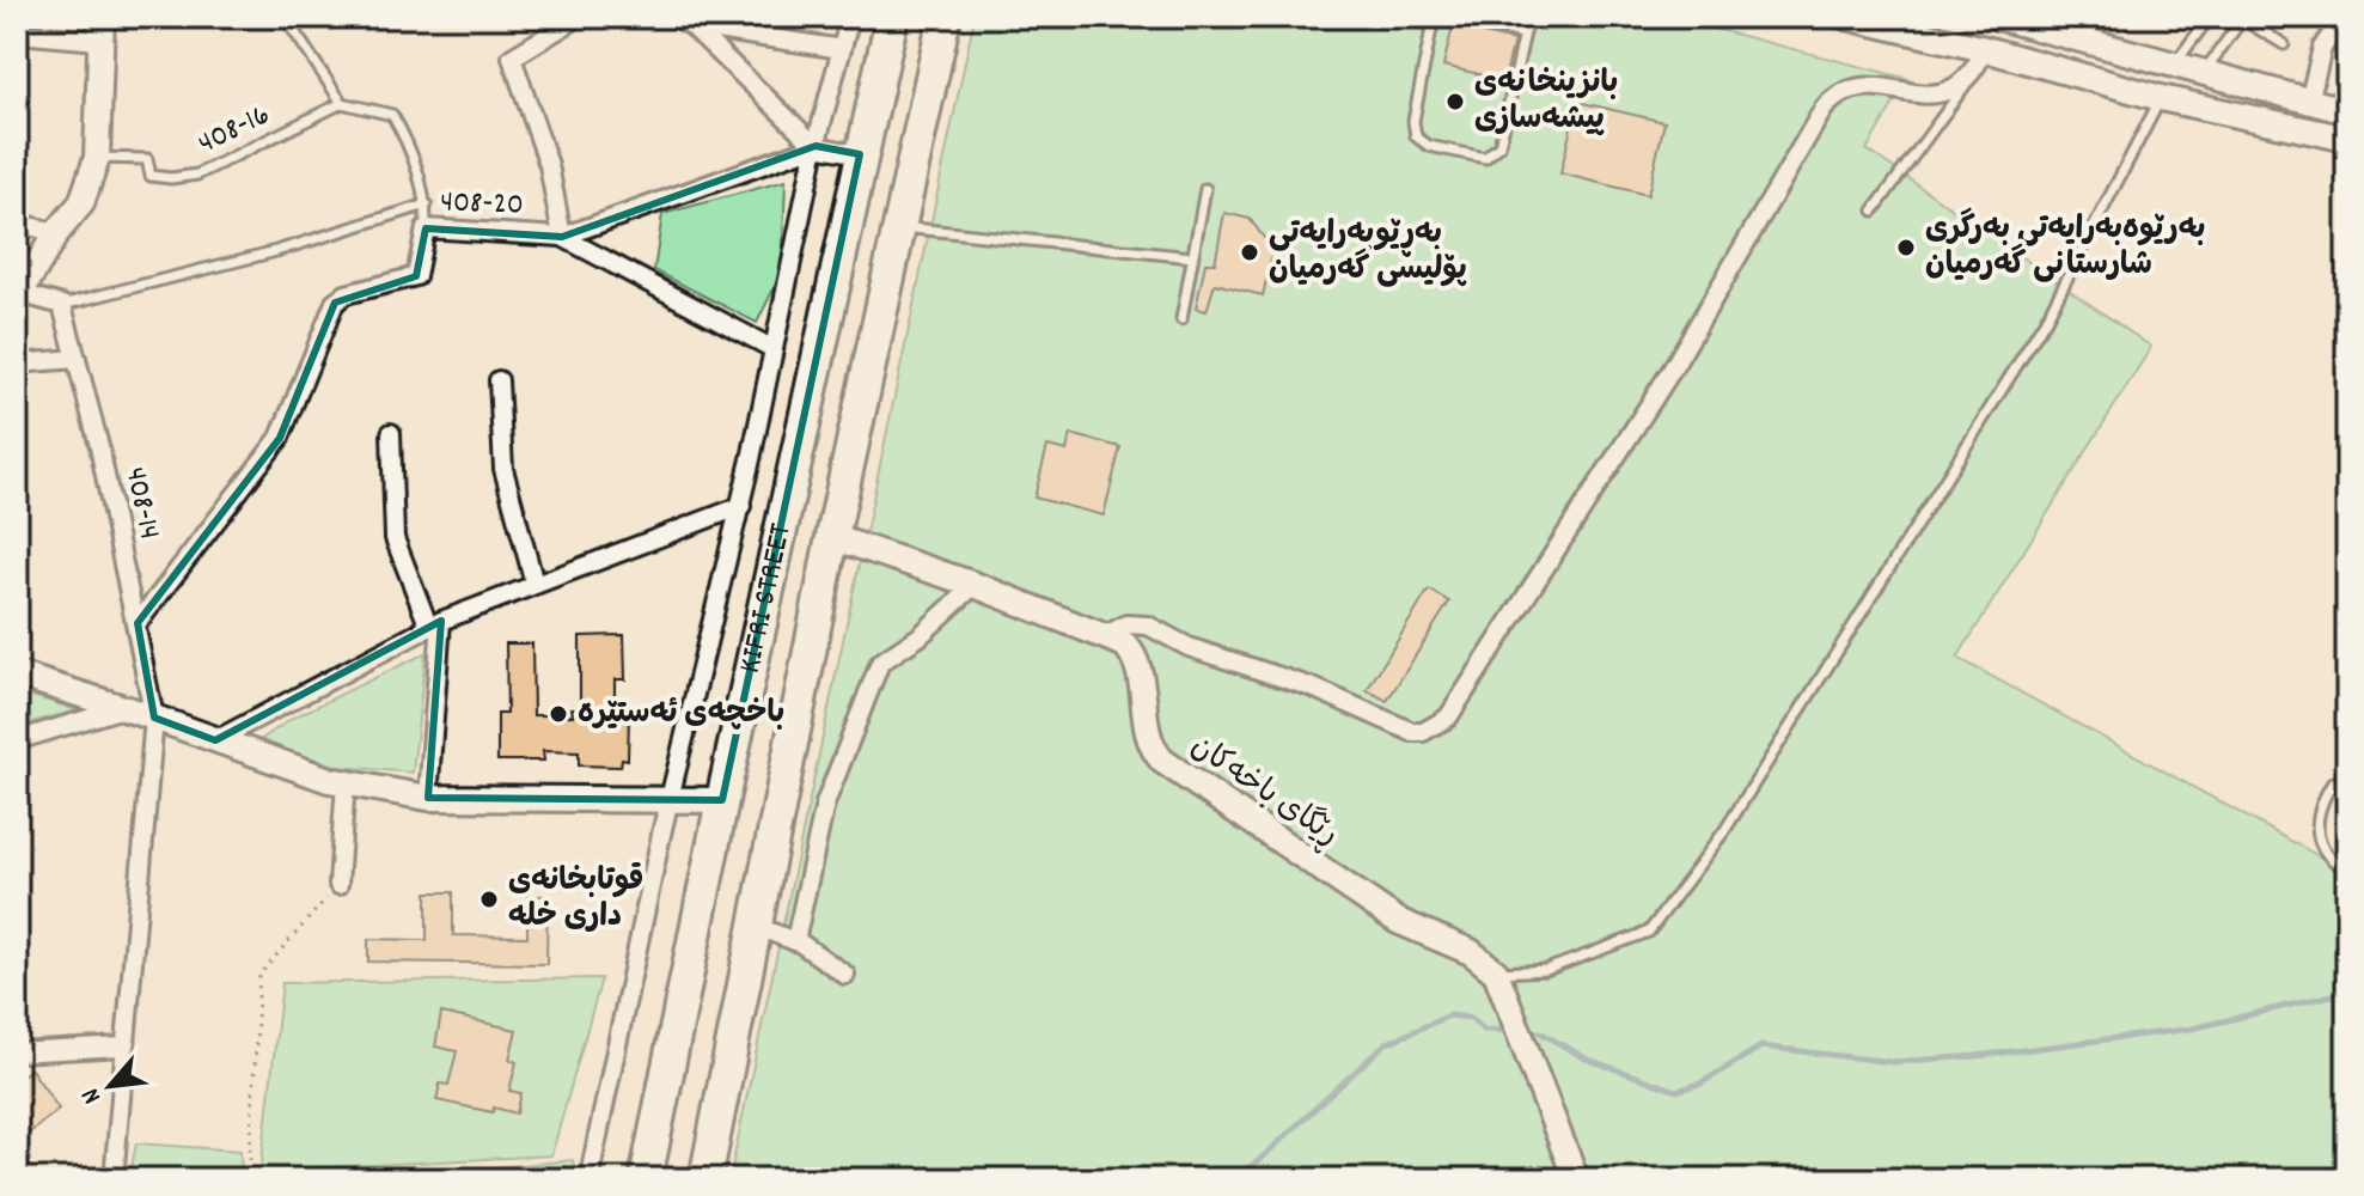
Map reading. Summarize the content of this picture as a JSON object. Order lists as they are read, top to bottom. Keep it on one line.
{"streets":{"highway":["KIFRI STREET"],"main road":["ڕێگای باخەکان"],"street":["408-20","408-14"],"lane":["408-16"]},"crossings":[["408-20","408-14"],["KIFRI STREET","ڕێگای باخەکان"]],"places":["بانزینخانەی پیشەسازی","بەرێوەبەرایەتی بەرگری شارستانی گەرمیان","بەڕێوبەرایەتی پۆلیسی گەرمیان","باخچەی ئەستێرە","قوتابخانەی داری خلە"],"north":"bottom left"}
